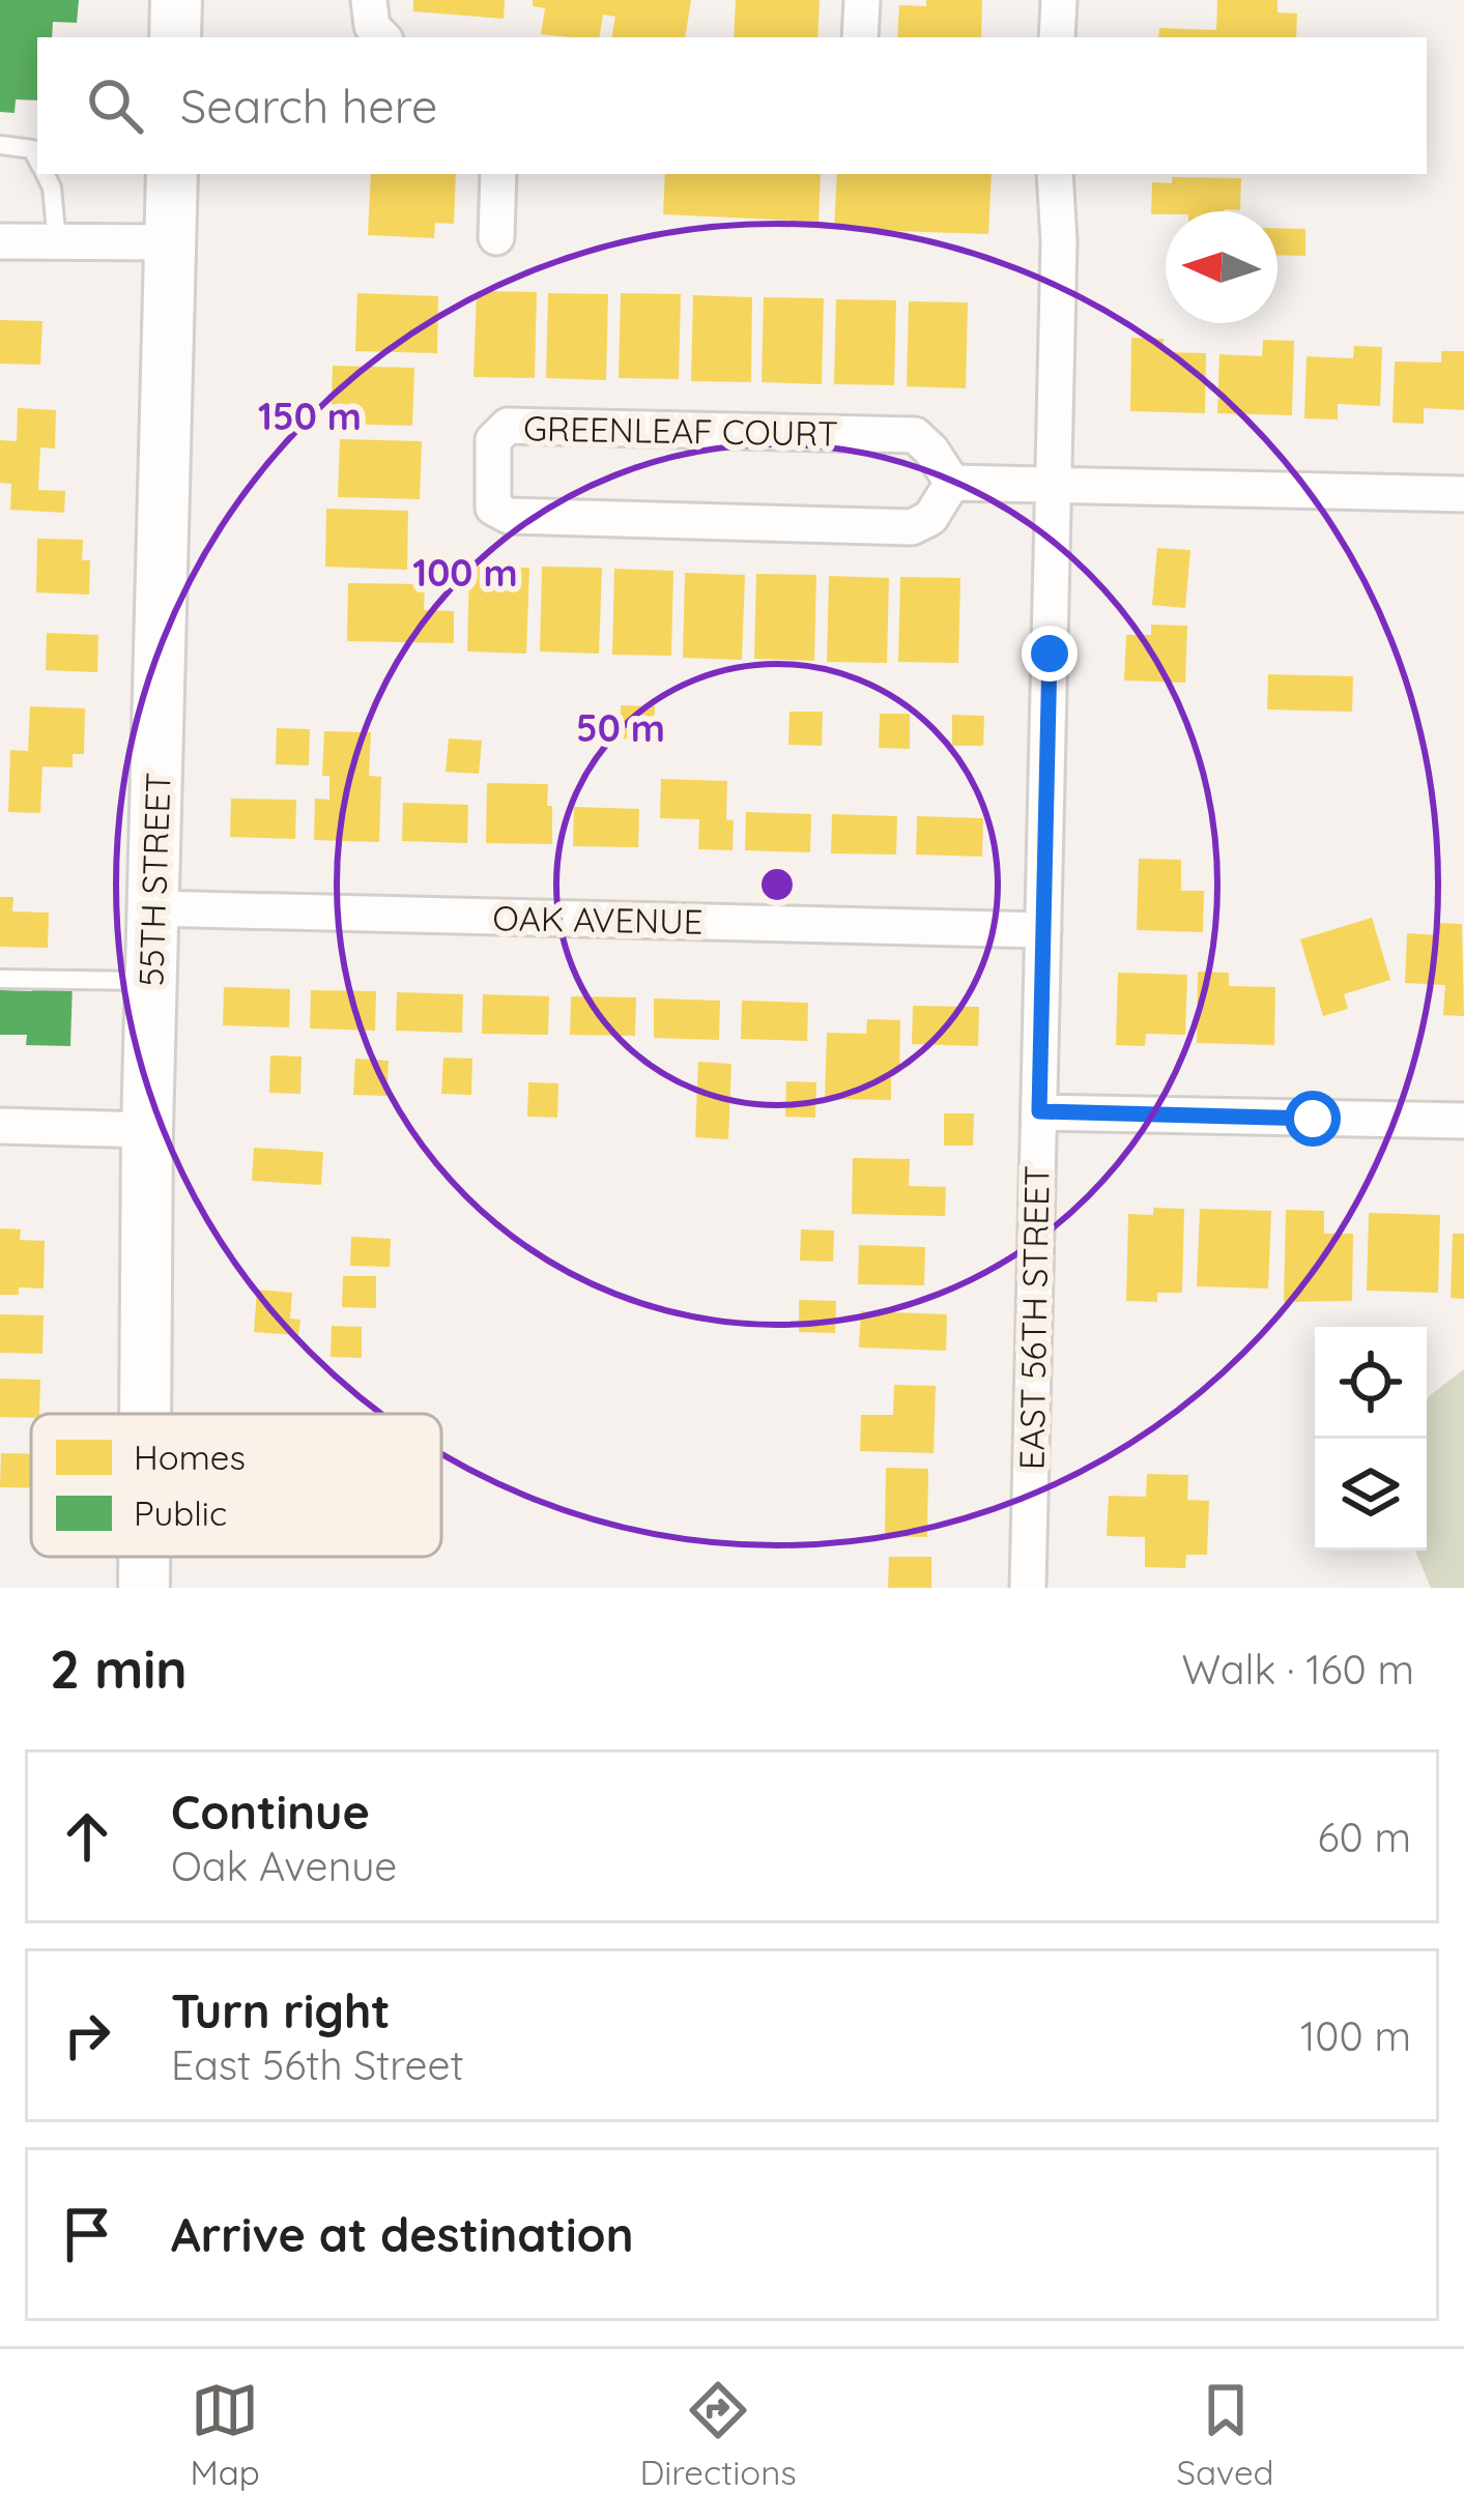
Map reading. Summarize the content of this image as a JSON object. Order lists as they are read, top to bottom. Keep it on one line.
{"streets":{"main road":["55TH STREET"],"street":["GREENLEAF COURT","OAK AVENUE","EAST 56TH STREET"]},"crossings":[["55TH STREET","OAK AVENUE"],["OAK AVENUE","EAST 56TH STREET"]],"legend":["Homes","Public"],"north":"left","page":{"search":"Search here","heading":["2 min","Walk · 160 m"],"list":[["Continue","Oak Avenue","60 m"],["Turn right","East 56th Street","100 m"],"Arrive at destination"],"nav":["Map","Directions","Saved"]},"rings":["150 m","100 m","50 m"]}
